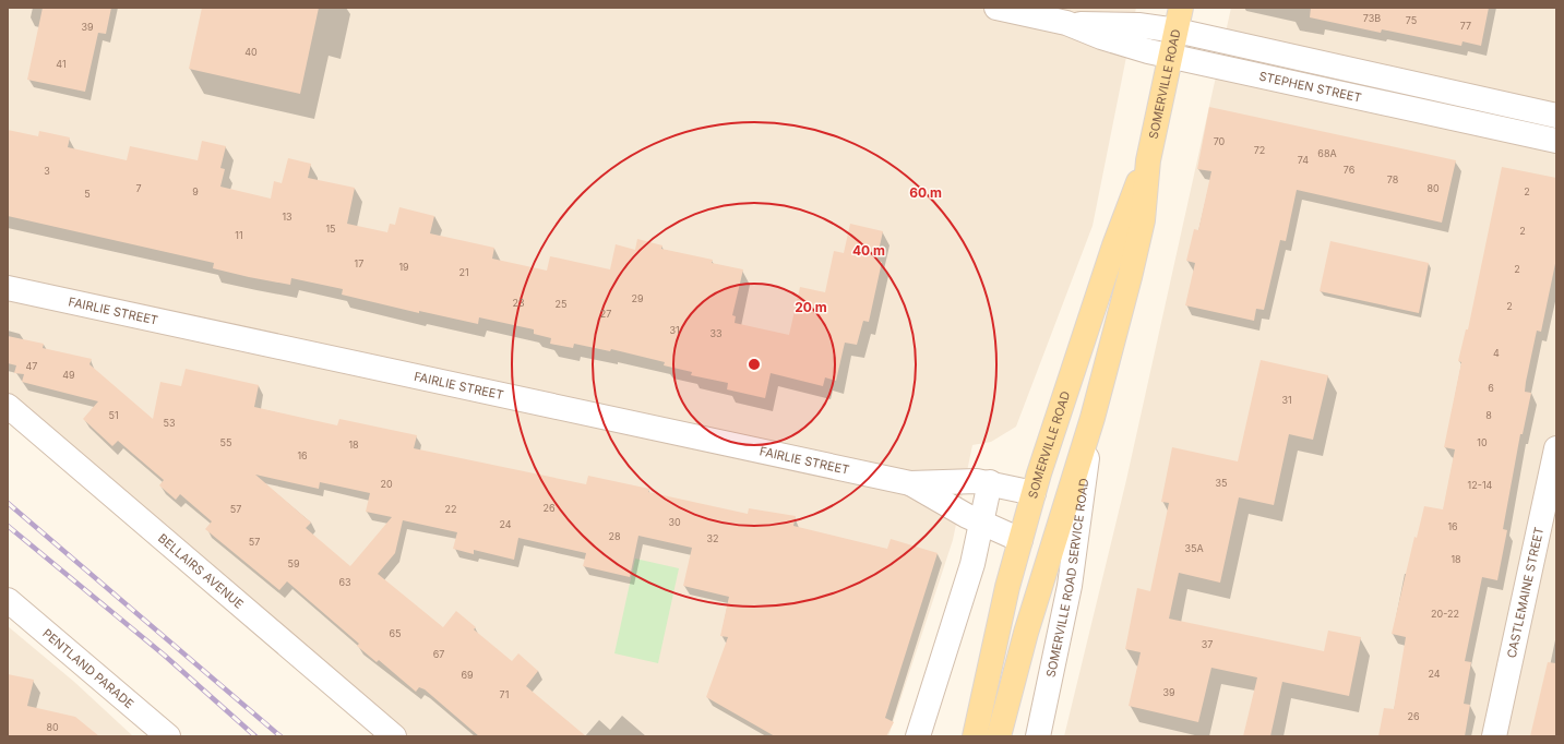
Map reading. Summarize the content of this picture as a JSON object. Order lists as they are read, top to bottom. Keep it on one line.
{"streets":{"main road":["SOMERVILLE ROAD"],"street":["STEPHEN STREET","FAIRLIE STREET","BELLAIRS AVENUE","SOMERVILLE ROAD SERVICE ROAD","CASTLEMAINE STREET","PENTLAND PARADE"]},"crossings":[["SOMERVILLE ROAD","STEPHEN STREET"],["SOMERVILLE ROAD","FAIRLIE STREET"],["SOMERVILLE ROAD","SOMERVILLE ROAD SERVICE ROAD"]],"house_numbers":["73B","75","77","39","40","41","70","72","68A","74","76","3","78","7","80","9","2","5","13","15","2","11","17","19","2","21","29","23","25","2","27","31","33","4","47","49","6","31","51","8","53","55","10","18","16","35","20","12-14","26","57","22","30","24","16","28","32","57","35A","18","59","63","20-22","65","37","67","24","69","39","71","26","80"],"rings":["60 m","40 m","20 m"]}
